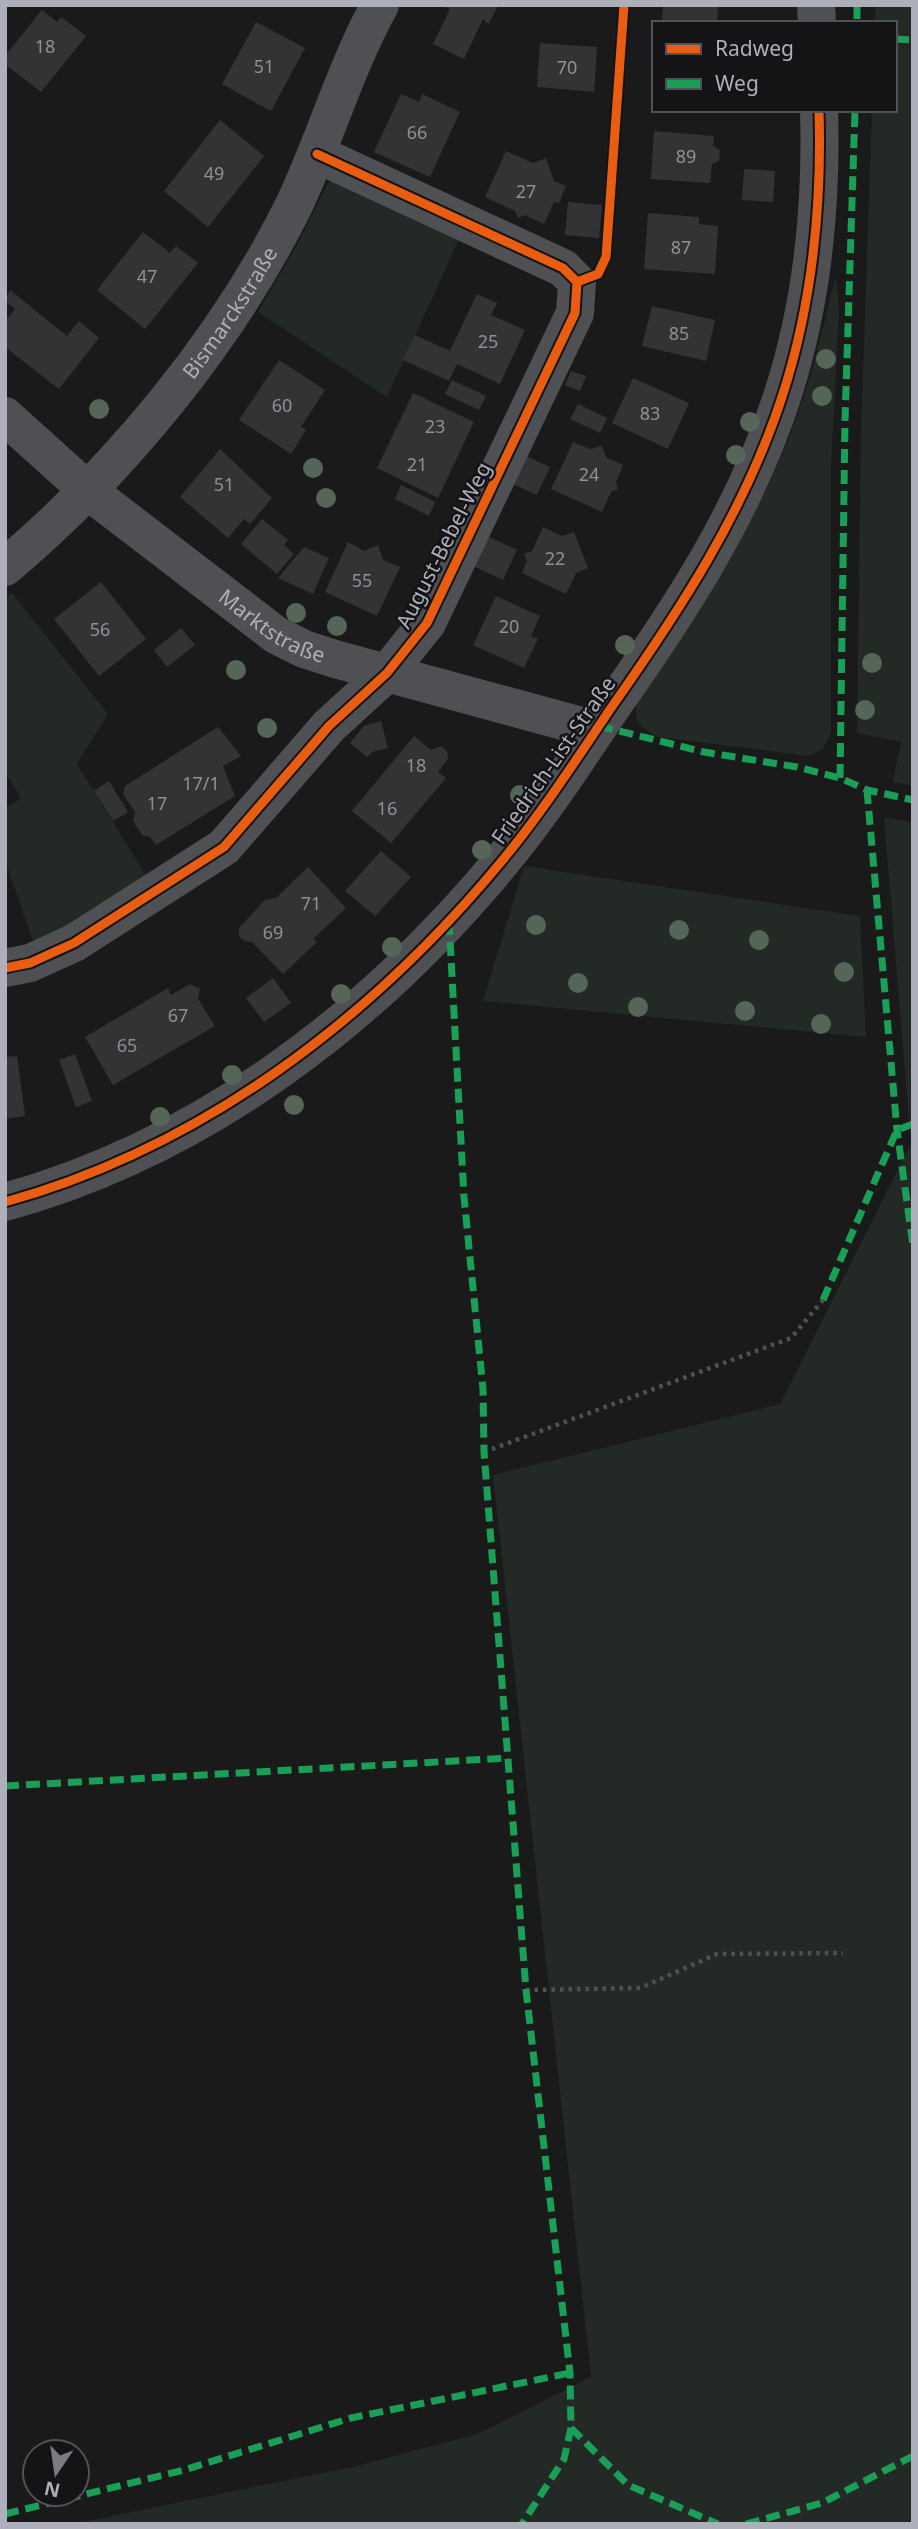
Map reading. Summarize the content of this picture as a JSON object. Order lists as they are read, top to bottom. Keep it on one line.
{"streets":{"street":["Bismarckstraße","August-Bebel-Weg","Marktstraße","Friedrich-List-Straße"]},"crossings":[["Bismarckstraße","August-Bebel-Weg"],["Bismarckstraße","Marktstraße"],["August-Bebel-Weg","Marktstraße"],["Marktstraße","Friedrich-List-Straße"]],"house_numbers":["18","51","70","66","89","49","27","87","47","85","25","60","83","23","21","24","51","22","55","20","56","18","17/1","17","16","71","69","67","65"],"legend":["Radweg","Weg"],"north":"bottom"}
